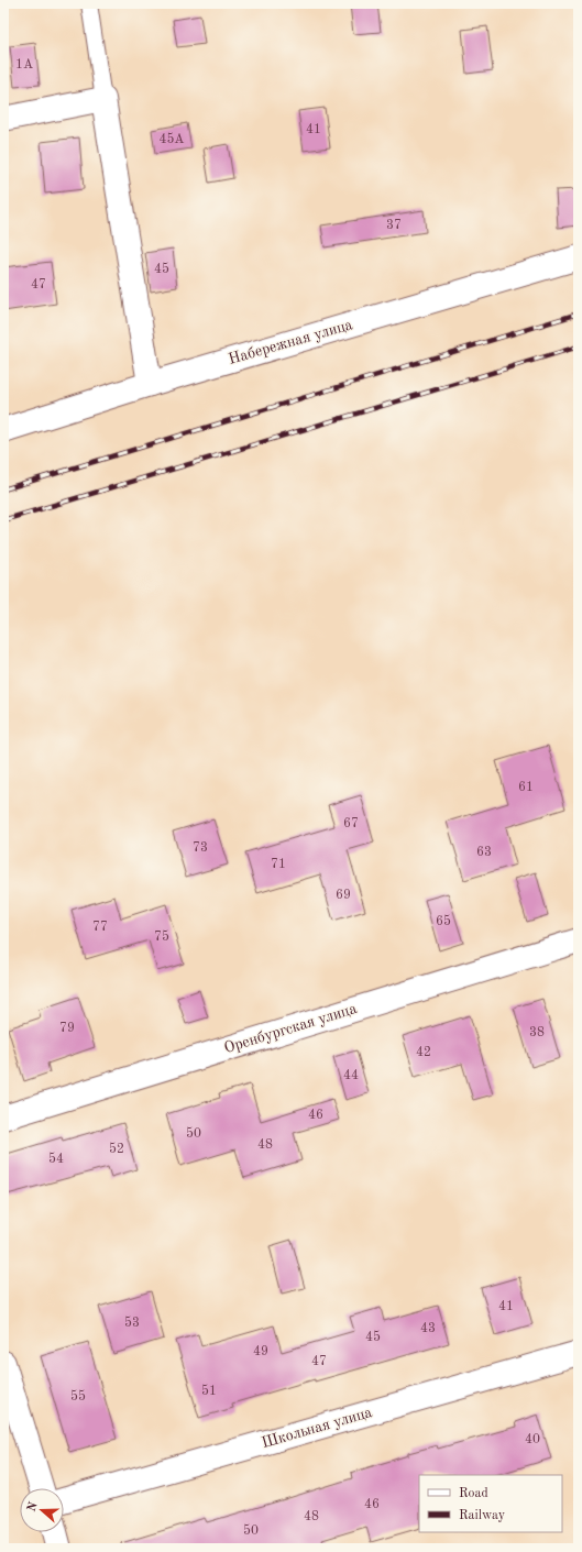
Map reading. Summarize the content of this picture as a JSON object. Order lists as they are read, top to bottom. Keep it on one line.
{"streets":{"street":["Набережная улица","Оренбургская улица","Школьная улица"]},"house_numbers":["1А","41","45А","37","45","47","61","67","73","63","71","69","65","77","75","79","38","42","44","46","50","48","52","54","41","53","43","45","49","47","51","55","40","46","48","50"],"legend":["Road","Railway"],"north":"left"}
